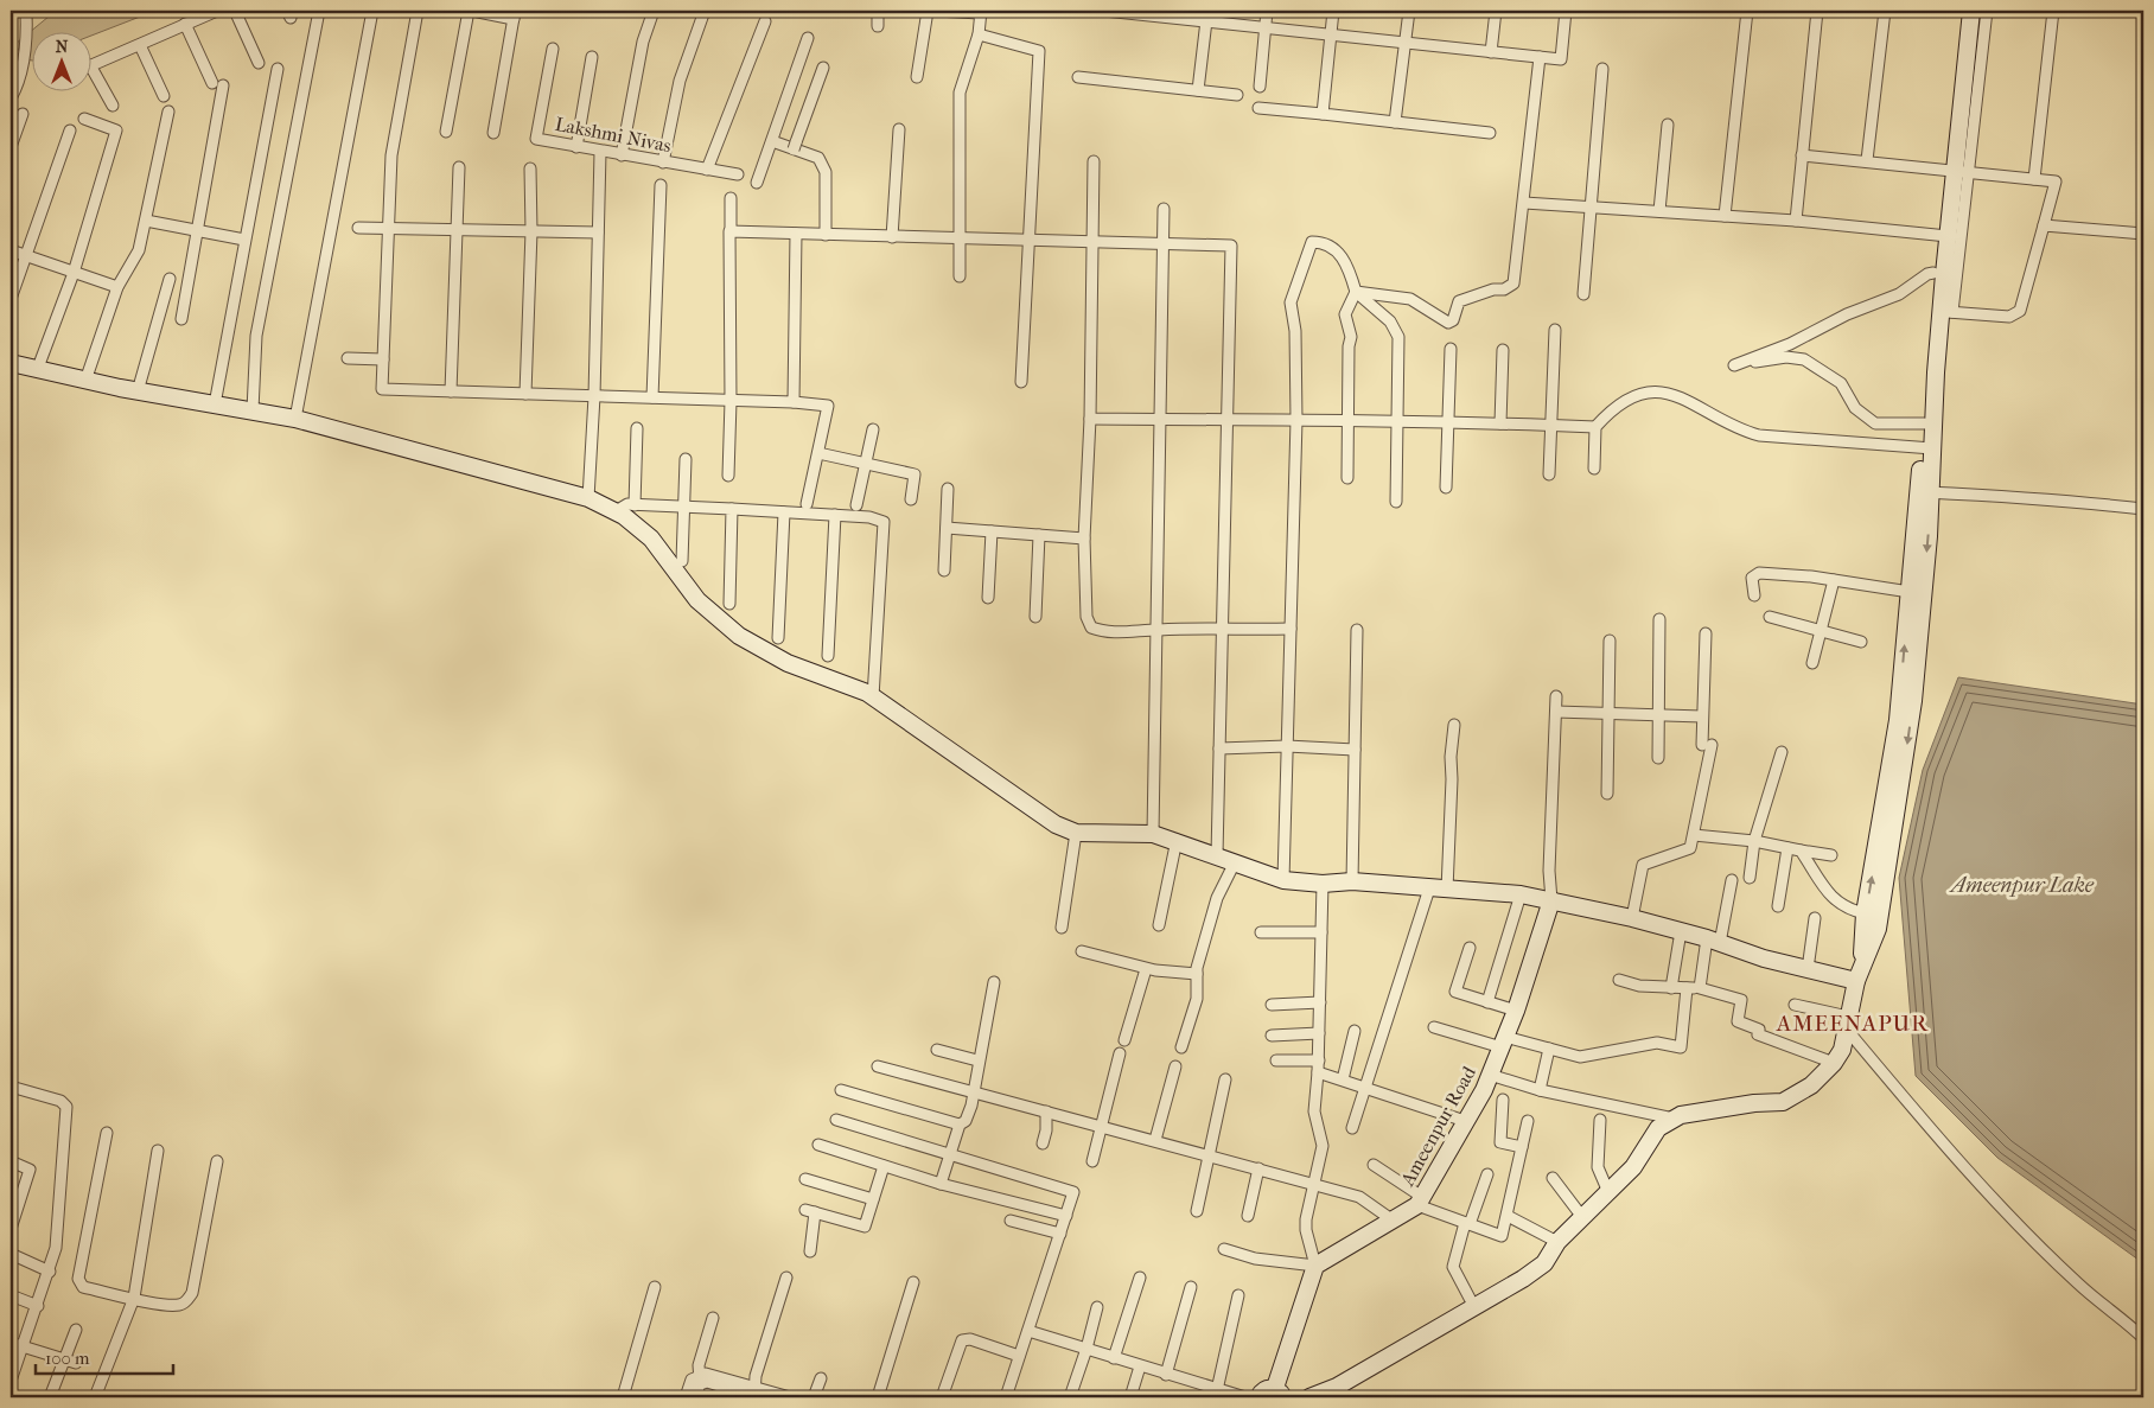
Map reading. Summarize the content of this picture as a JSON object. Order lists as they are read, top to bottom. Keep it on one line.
{"streets":{"street":["Lakshmi Nivas","Ameenpur Road"]},"districts":["AMEENAPUR"],"water":["Ameenpur Lake"],"scale_bar":"100 m","north":"top"}
